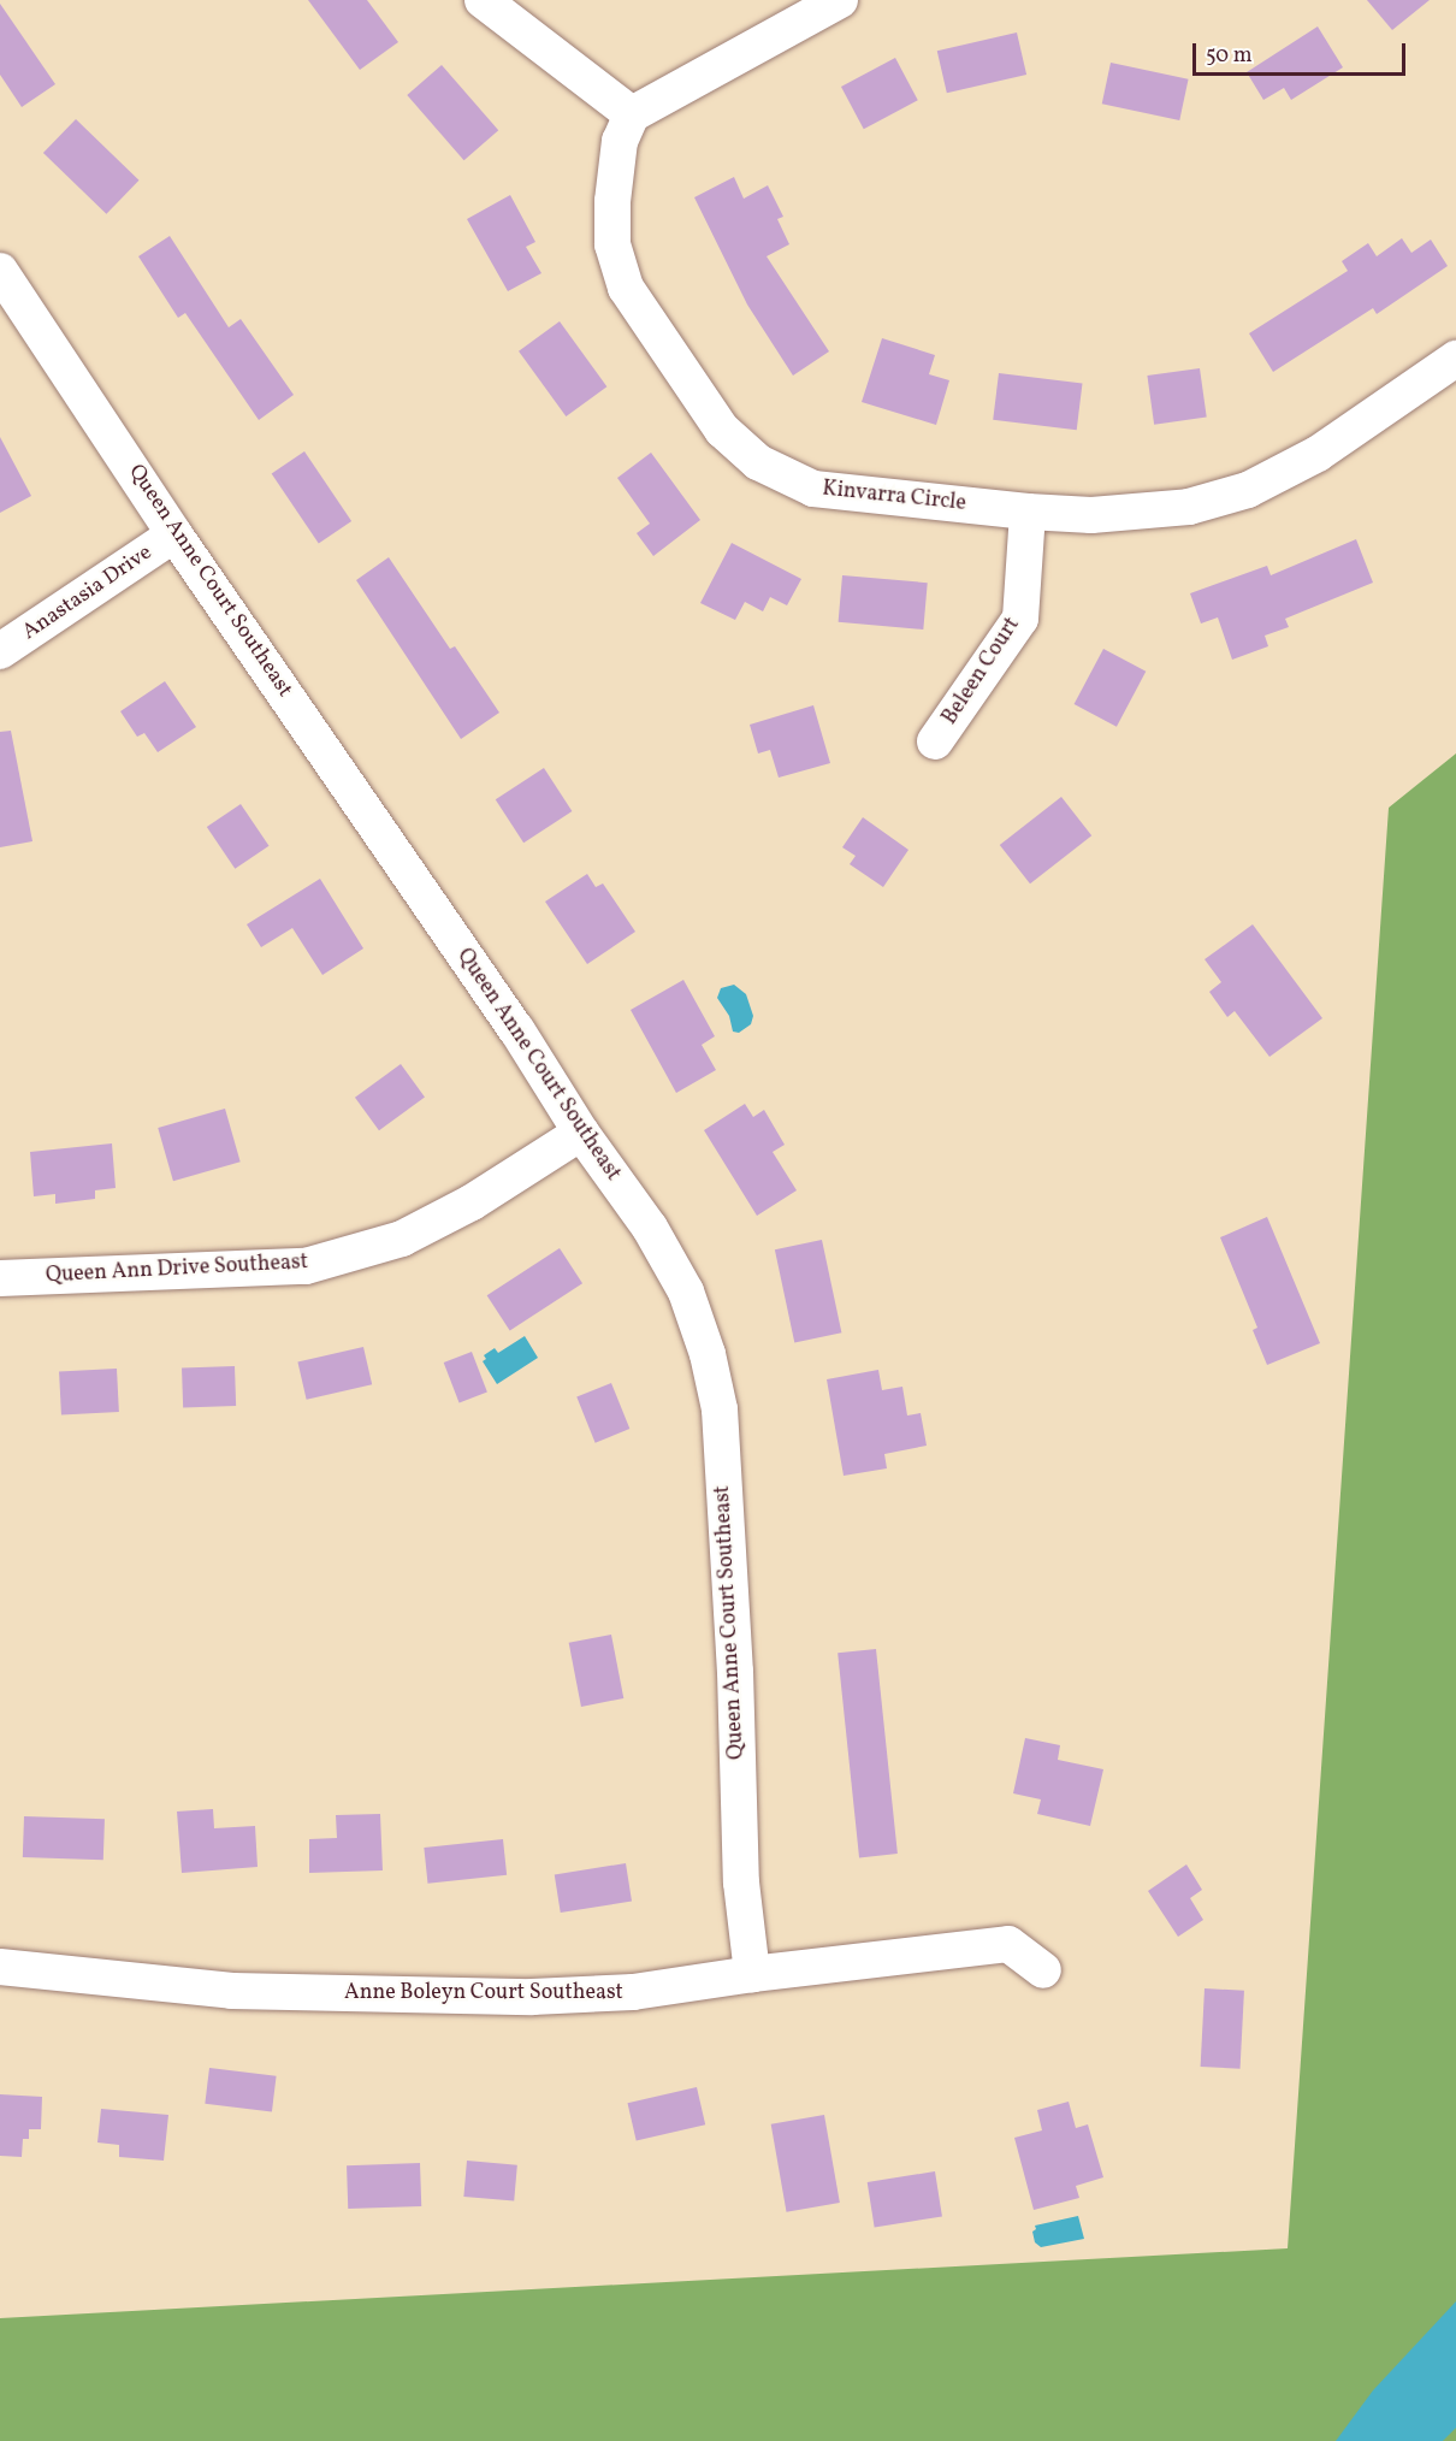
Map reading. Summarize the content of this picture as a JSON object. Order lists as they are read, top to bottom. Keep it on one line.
{"streets":{"street":["Kinvarra Circle","Queen Anne Court Southeast","Anastasia Drive","Beleen Court","Queen Ann Drive Southeast","Anne Boleyn Court Southeast"]},"crossings":[["Kinvarra Circle","Beleen Court"],["Queen Anne Court Southeast","Anastasia Drive"],["Queen Anne Court Southeast","Queen Ann Drive Southeast"],["Queen Anne Court Southeast","Anne Boleyn Court Southeast"]],"scale_bar":"50 m"}
